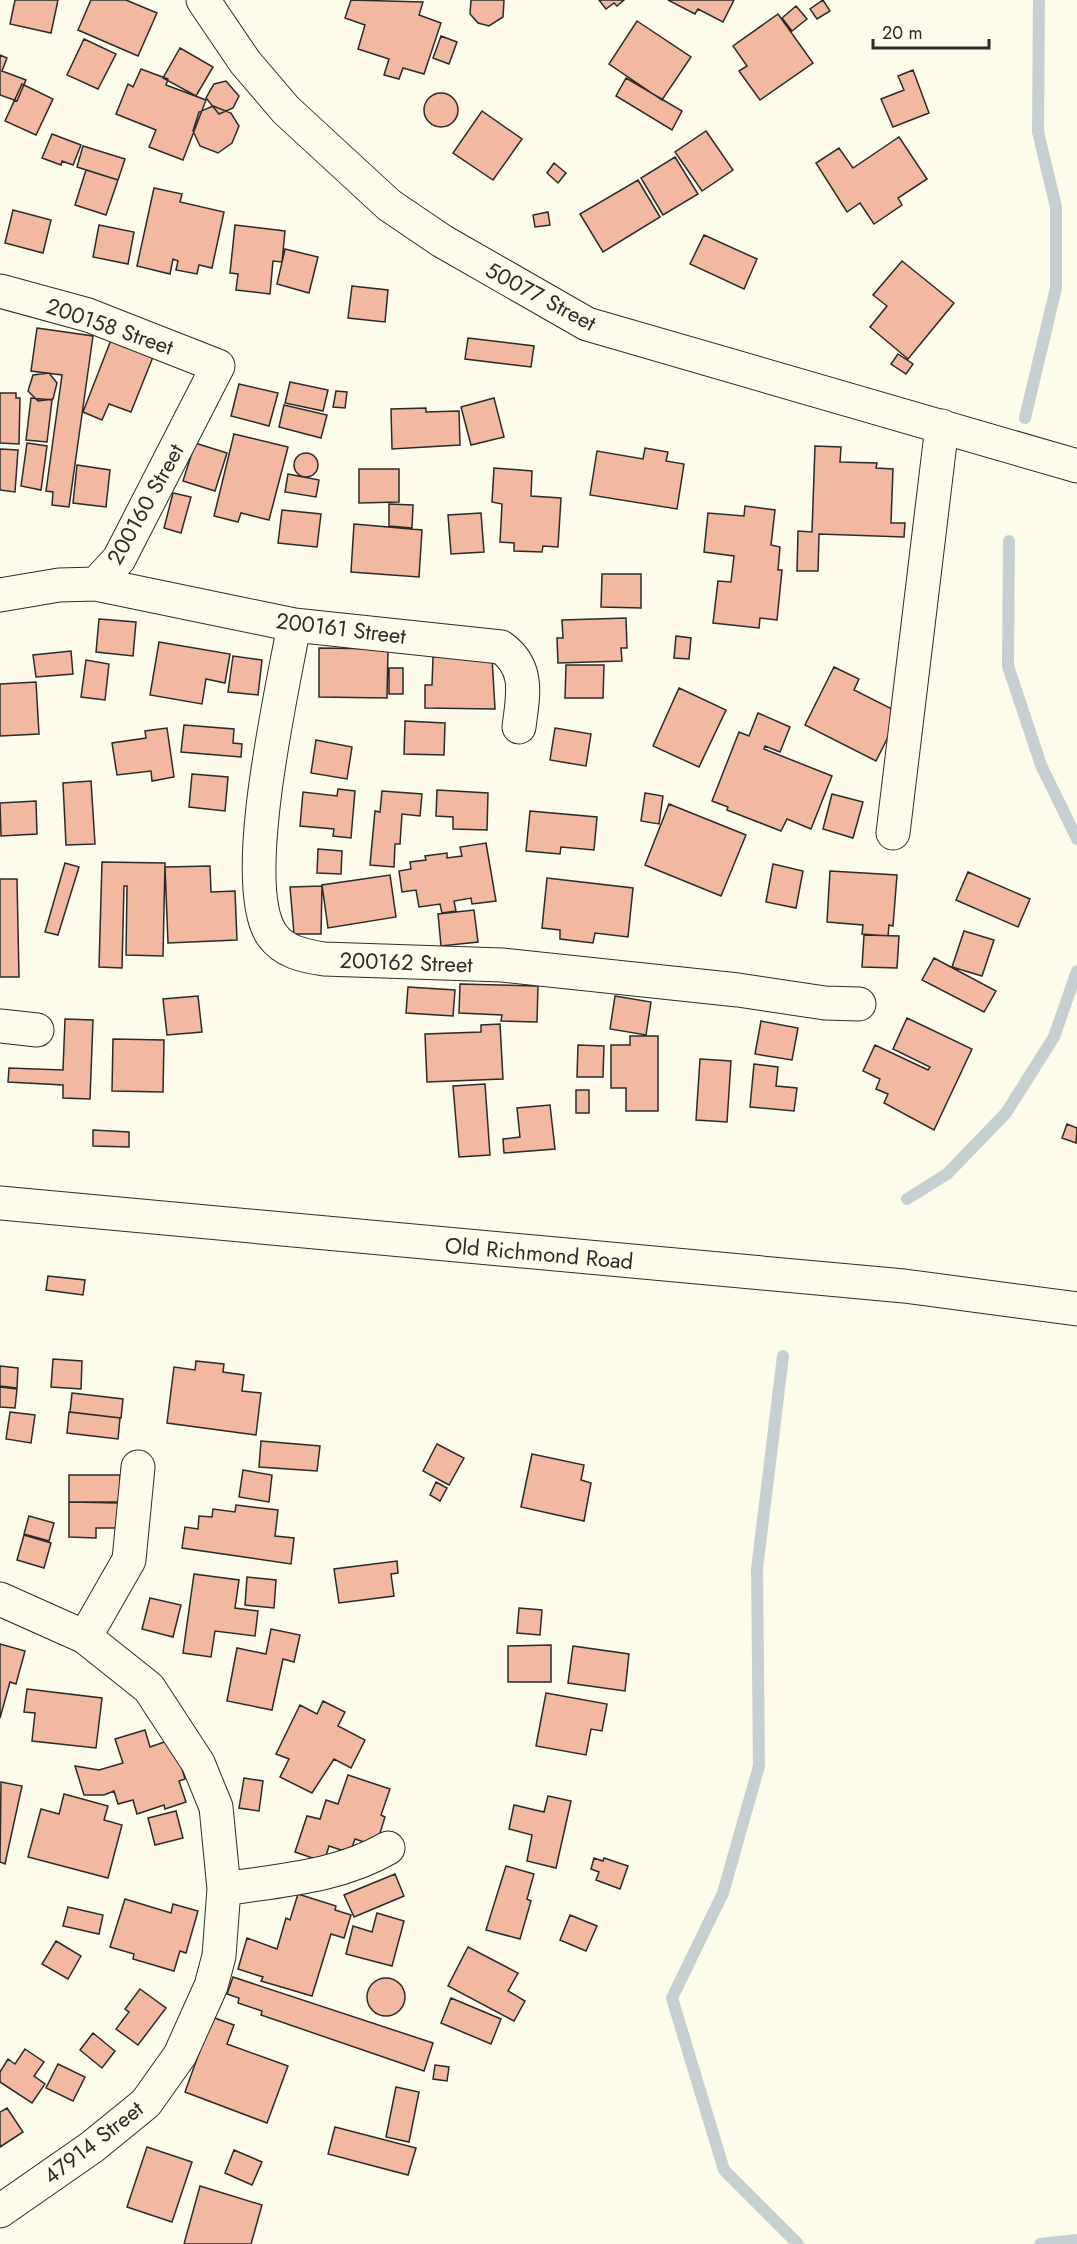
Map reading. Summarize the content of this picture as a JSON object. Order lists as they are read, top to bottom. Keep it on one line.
{"streets":{"street":["50077 Street","200158 Street","200160 Street","200161 Street","200162 Street","Old Richmond Road","47914 Street"]},"crossings":[["200158 Street","200160 Street"],["200160 Street","200161 Street"],["200161 Street","200162 Street"]],"scale_bar":"20 m"}
